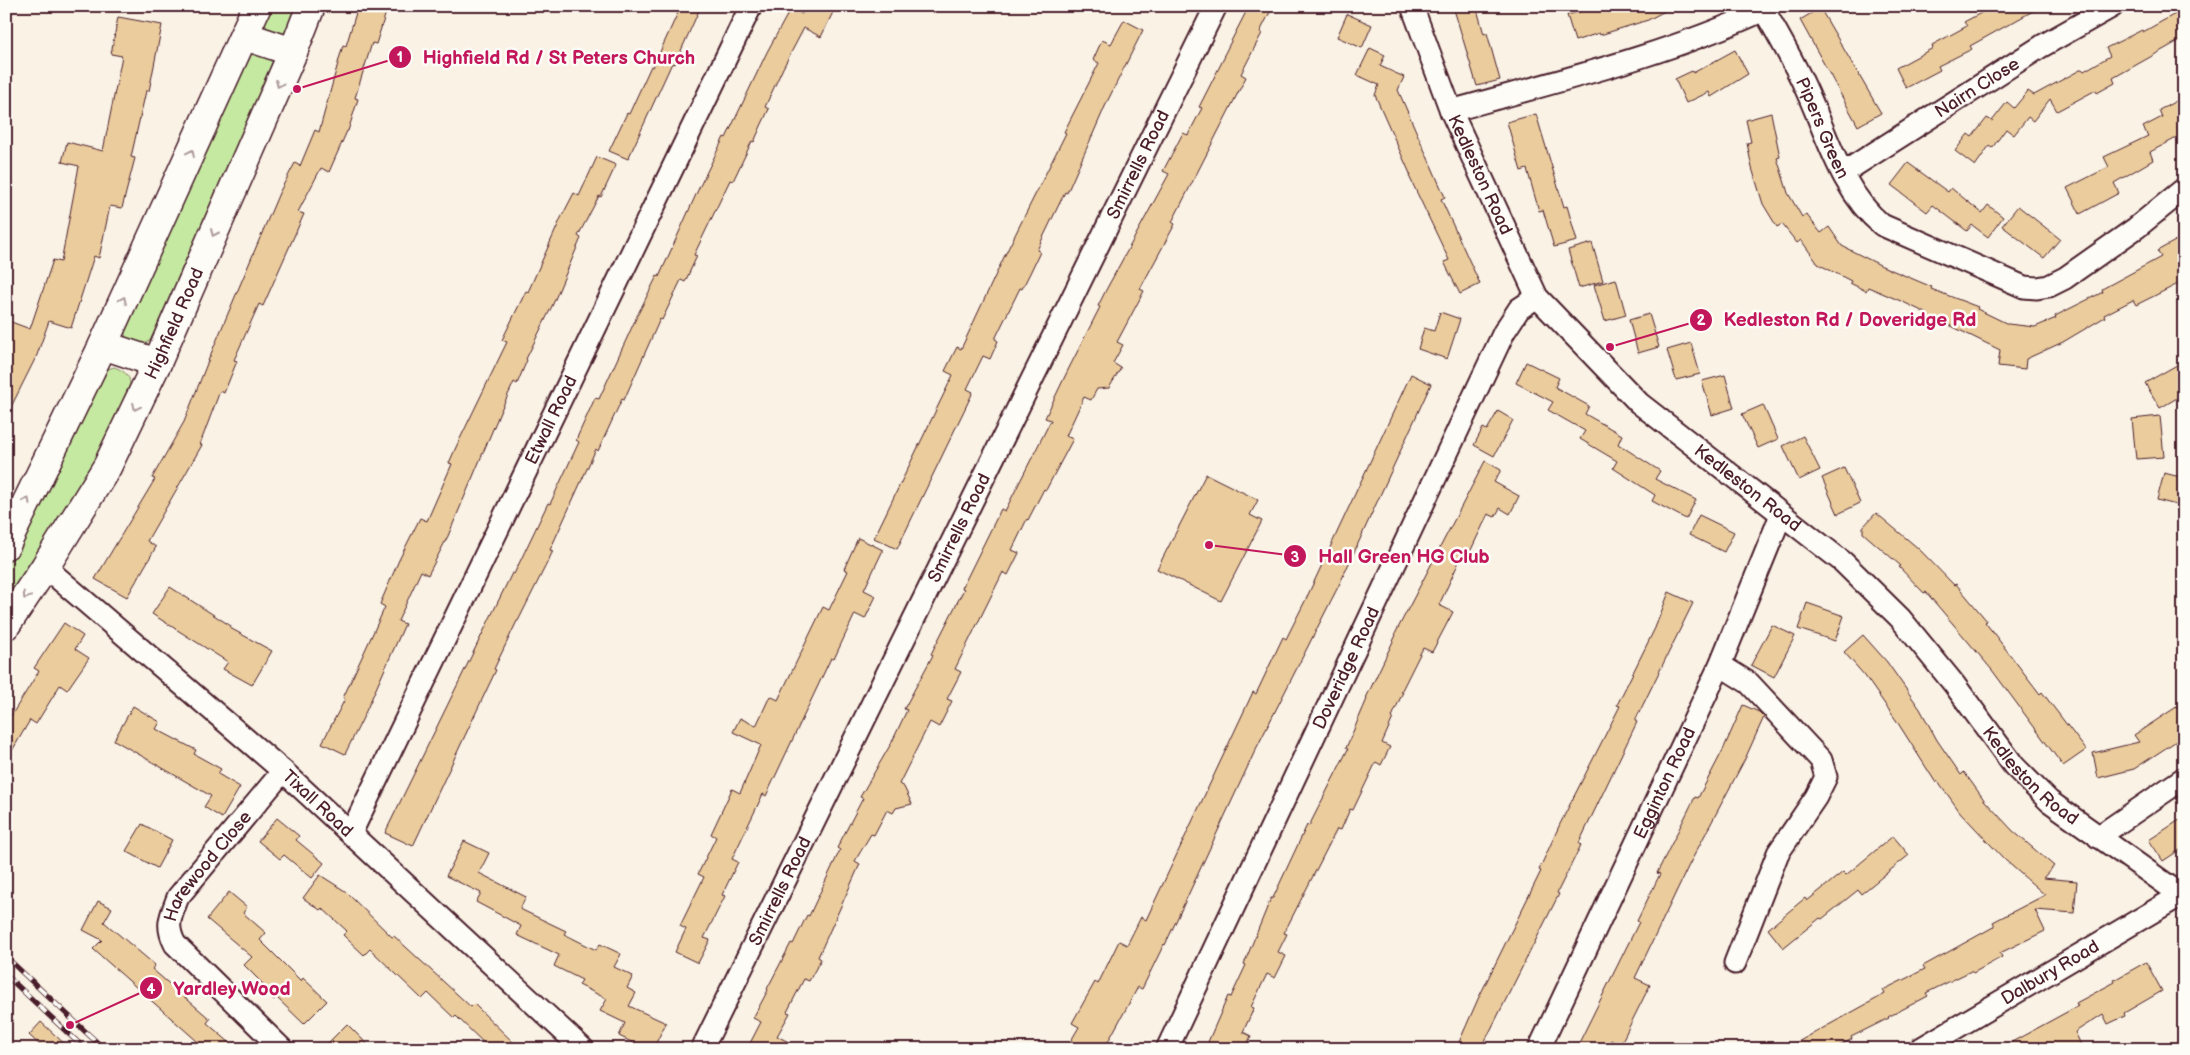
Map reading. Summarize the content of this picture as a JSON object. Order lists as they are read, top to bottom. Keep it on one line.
{"streets":{"street":["Nairn Close","Pipers Green","Smirrells Road","Kedleston Road","Highfield Road","Etwall Road","Doveridge Road","Egginton Road","Tixall Road","Harewood Close","Dalbury Road"]},"crossings":[["Nairn Close","Pipers Green"],["Pipers Green","Kedleston Road"],["Kedleston Road","Doveridge Road"],["Kedleston Road","Egginton Road"],["Kedleston Road","Dalbury Road"],["Highfield Road","Tixall Road"],["Etwall Road","Tixall Road"],["Tixall Road","Harewood Close"]],"places":["Highfield Rd / St Peters Church","Kedleston Rd / Doveridge Rd","Hall Green HG Club","Yardley Wood"]}
